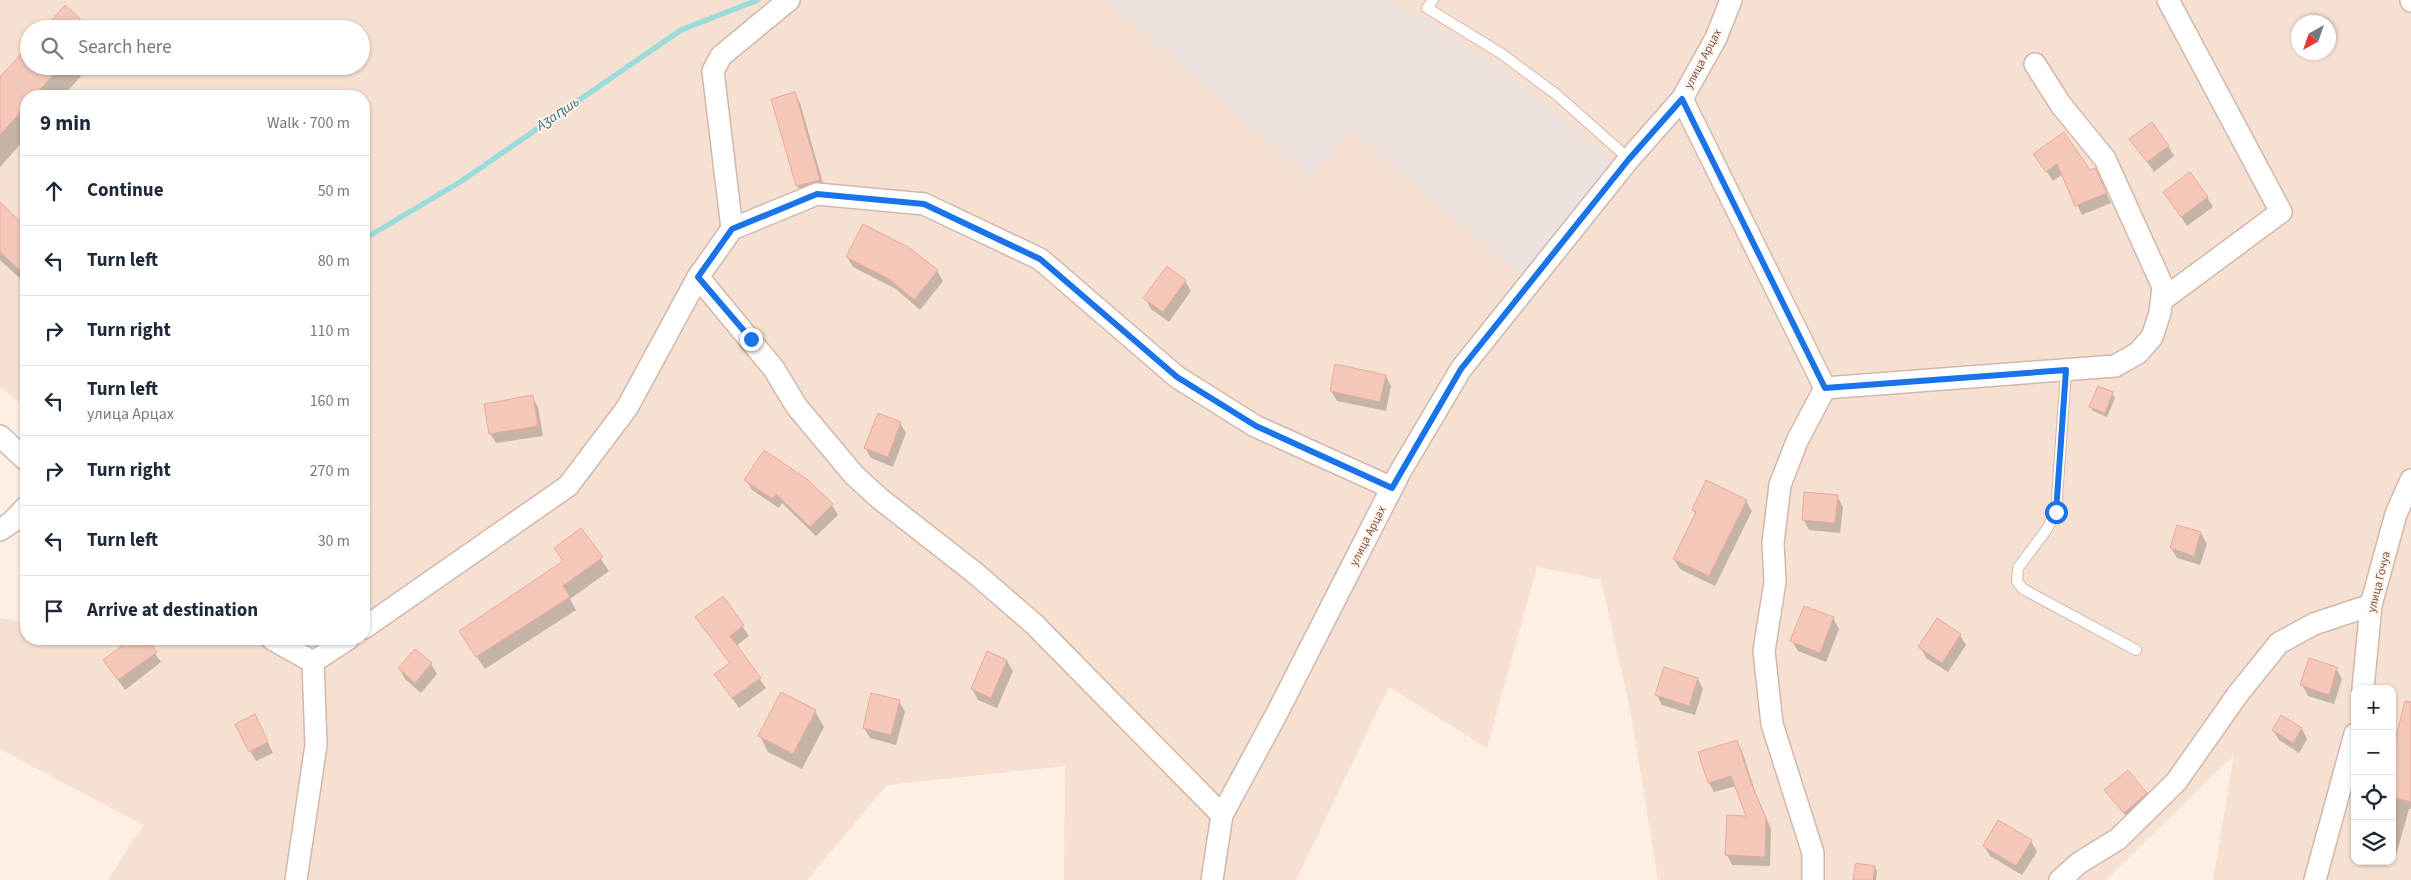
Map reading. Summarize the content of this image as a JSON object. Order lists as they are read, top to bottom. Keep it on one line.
{"streets":{"street":["улица Арцах","улица Гочуа"]},"water":["Аӡаԥшь"],"north":"bottom left","page":{"search":"Search here","heading":["9 min","Walk · 700 m"],"list":[["Continue","50 m"],["Turn left","80 m"],["Turn right","110 m"],["Turn left","улица Арцах","160 m"],["Turn right","270 m"],["Turn left","30 m"],"Arrive at destination"],"map_buttons":["+","−"]}}
